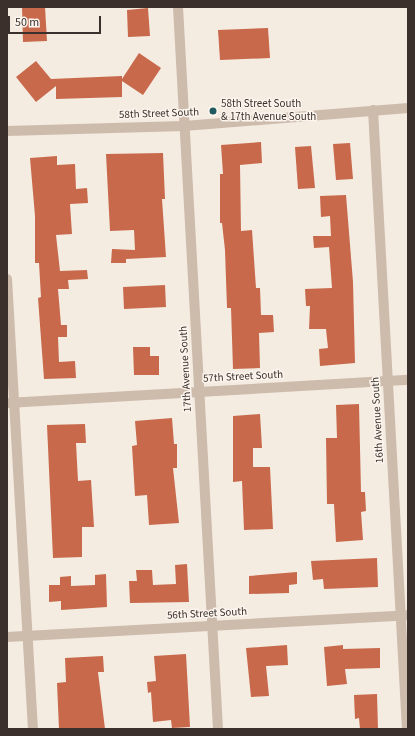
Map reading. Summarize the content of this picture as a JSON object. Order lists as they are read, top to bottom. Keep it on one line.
{"streets":{"street":["58th Street South","17th Avenue South","57th Street South","16th Avenue South","56th Street South"]},"crossings":[["58th Street South","17th Avenue South"],["58th Street South","16th Avenue South"],["17th Avenue South","57th Street South"],["17th Avenue South","56th Street South"],["57th Street South","16th Avenue South"],["16th Avenue South","56th Street South"]],"places":["58th Street South & 17th Avenue South"],"scale_bar":"50 m"}
